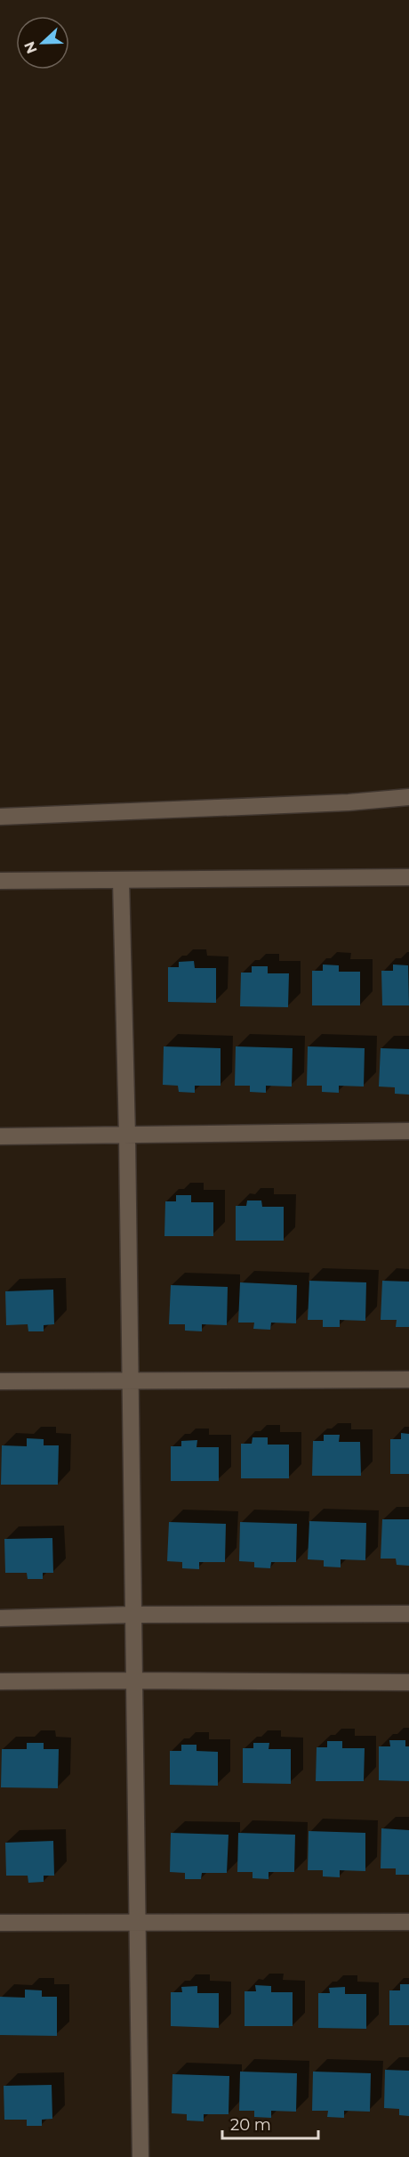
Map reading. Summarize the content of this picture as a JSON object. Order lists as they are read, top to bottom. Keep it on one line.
{"scale_bar":"20 m","north":"left"}
